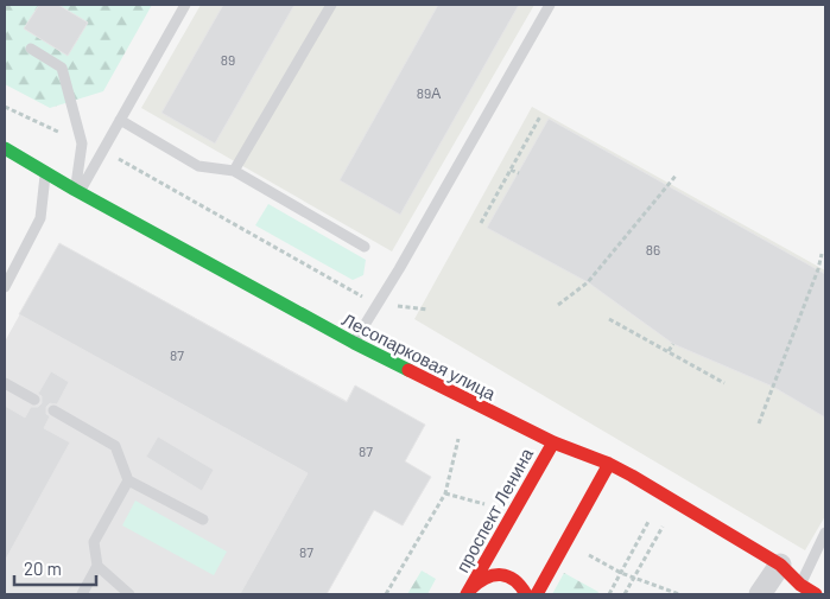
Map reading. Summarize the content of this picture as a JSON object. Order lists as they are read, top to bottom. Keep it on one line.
{"streets":{"main road":["Лесопарковая улица","проспект Ленина"]},"crossings":[["Лесопарковая улица","проспект Ленина"]],"house_numbers":["89","89А","86","87","87","87"],"scale_bar":"20 m"}
